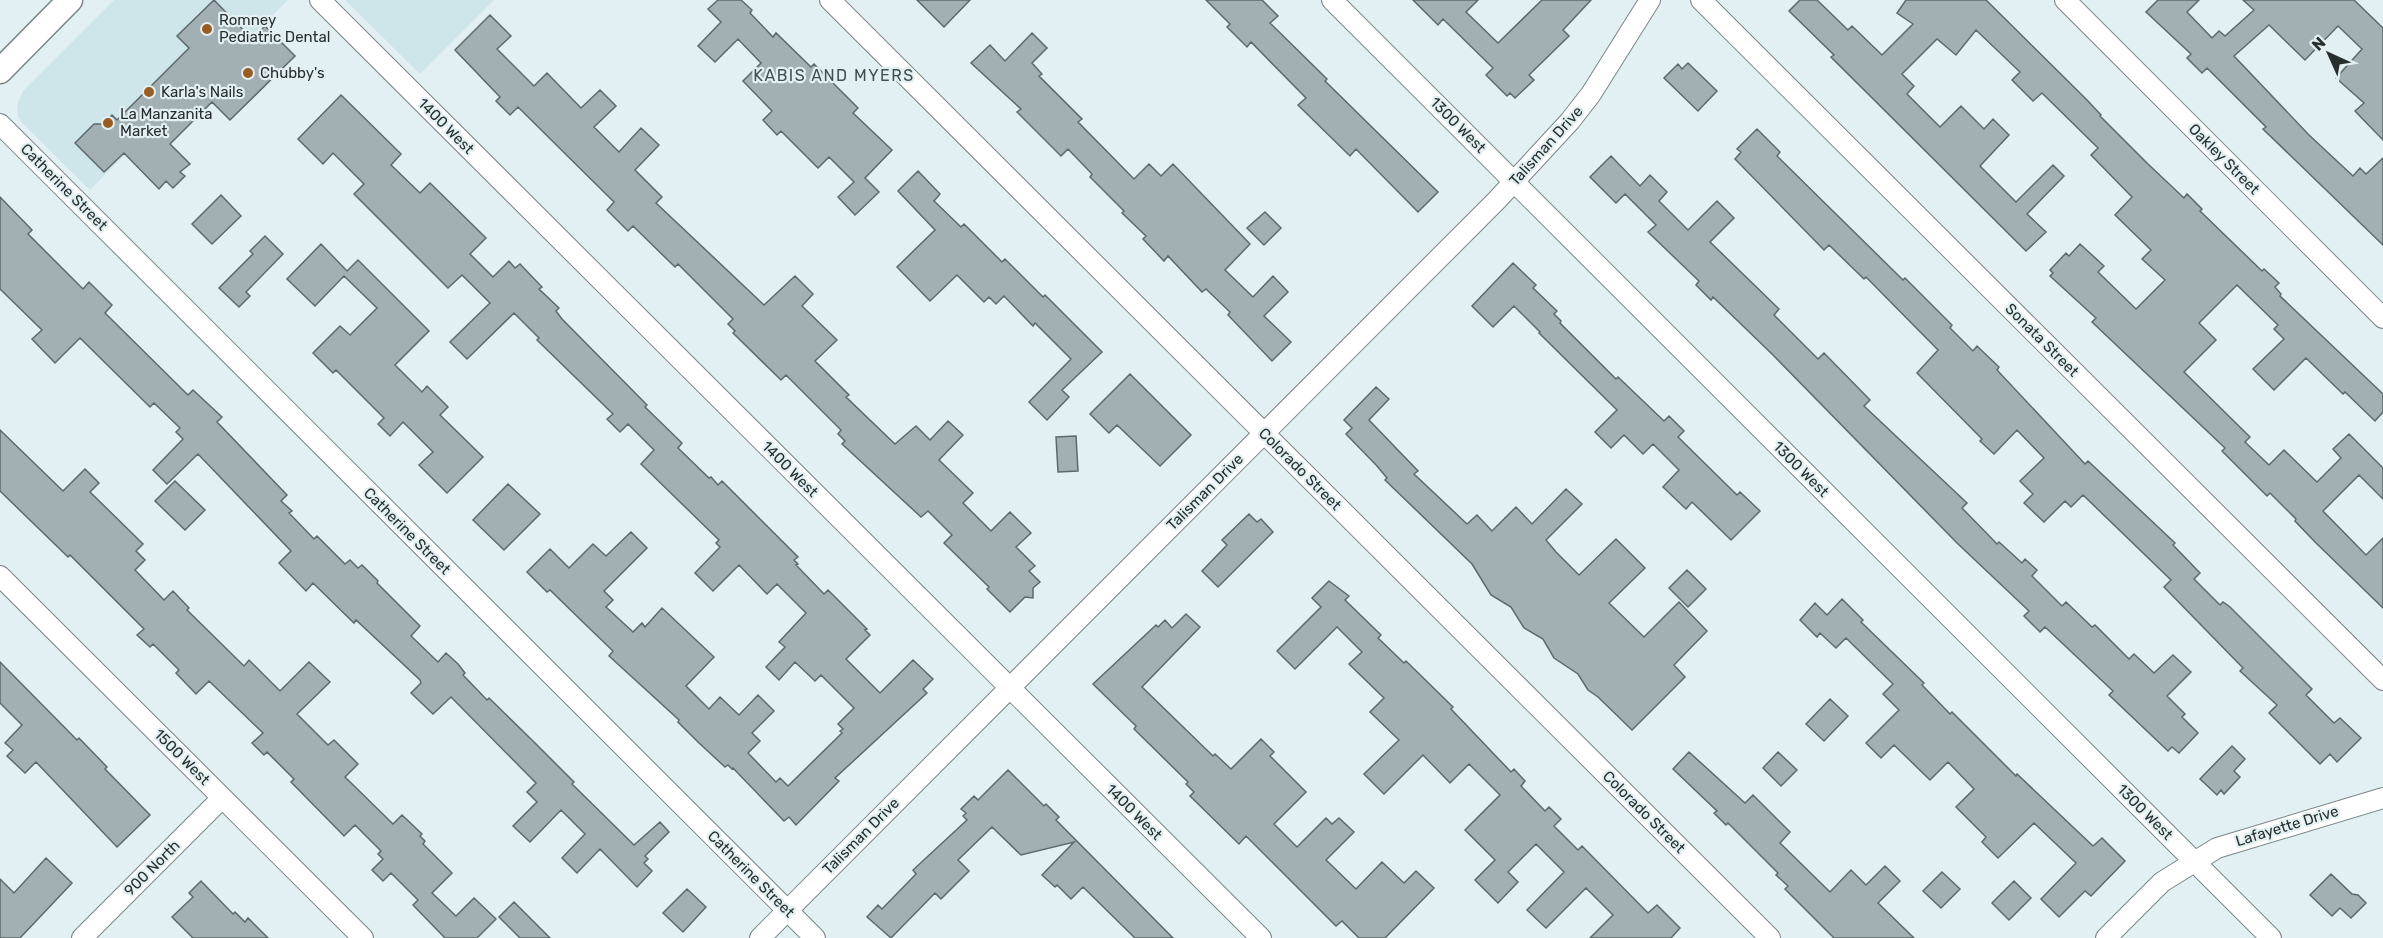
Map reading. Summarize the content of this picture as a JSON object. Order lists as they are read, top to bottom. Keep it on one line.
{"streets":{"street":["1300 West","1400 West","Talisman Drive","Oakley Street","Catherine Street","Sonata Street","Colorado Street","1500 West","Lafayette Drive","900 North"]},"crossings":[["1300 West","Talisman Drive"],["1300 West","Lafayette Drive"],["1400 West","Talisman Drive"],["Talisman Drive","Catherine Street"],["Talisman Drive","Colorado Street"],["1500 West","900 North"]],"districts":["KABIS AND MYERS"],"places":["Romney Pediatric Dental","Chubby's","Karla's Nails","La Manzanita Market"],"north":"top left"}
